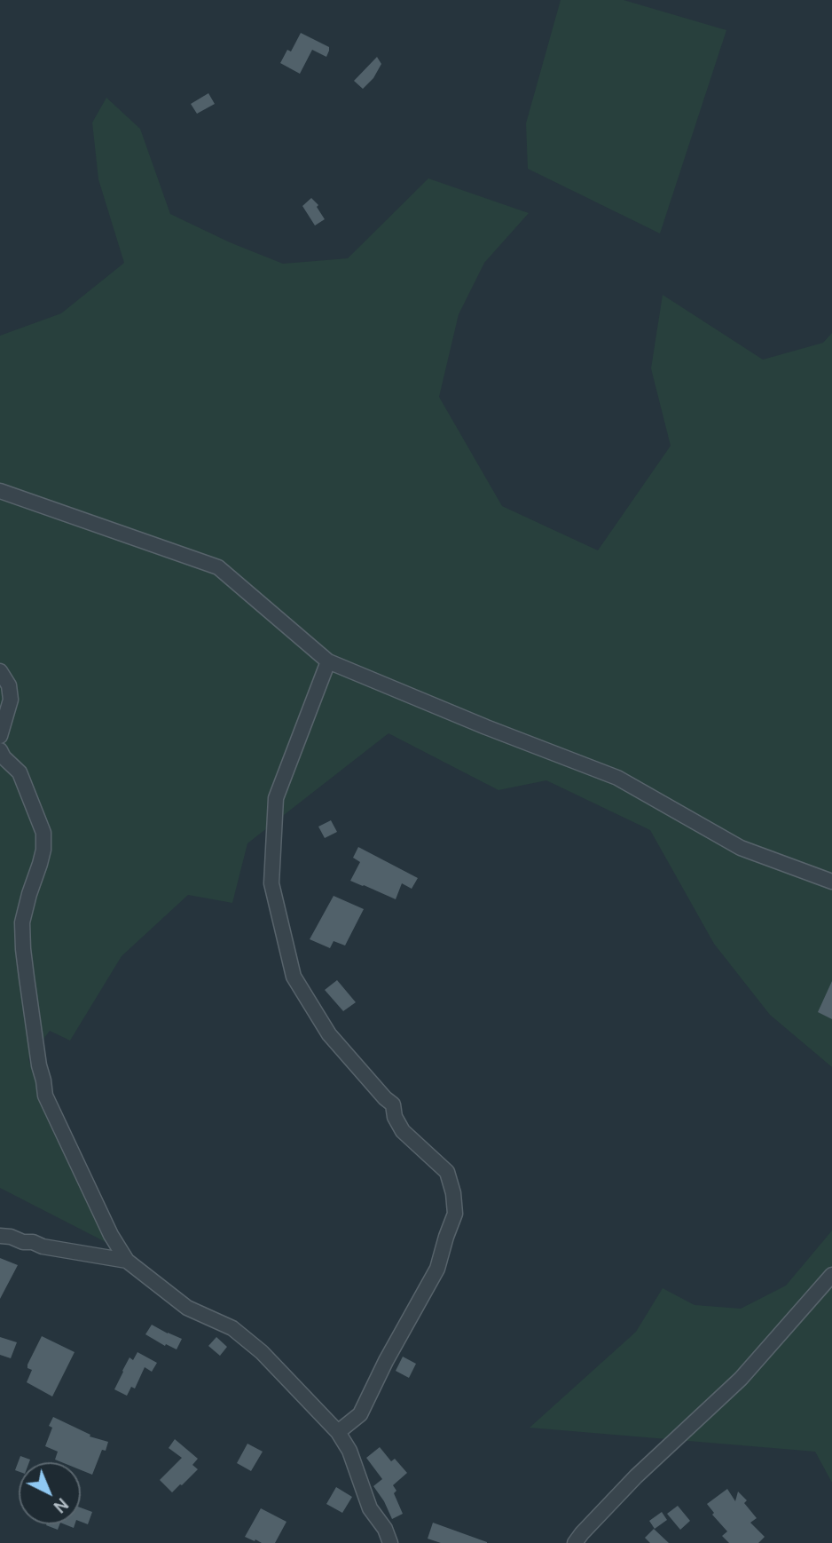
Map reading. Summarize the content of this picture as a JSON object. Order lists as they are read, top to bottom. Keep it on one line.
{"north":"bottom right"}
